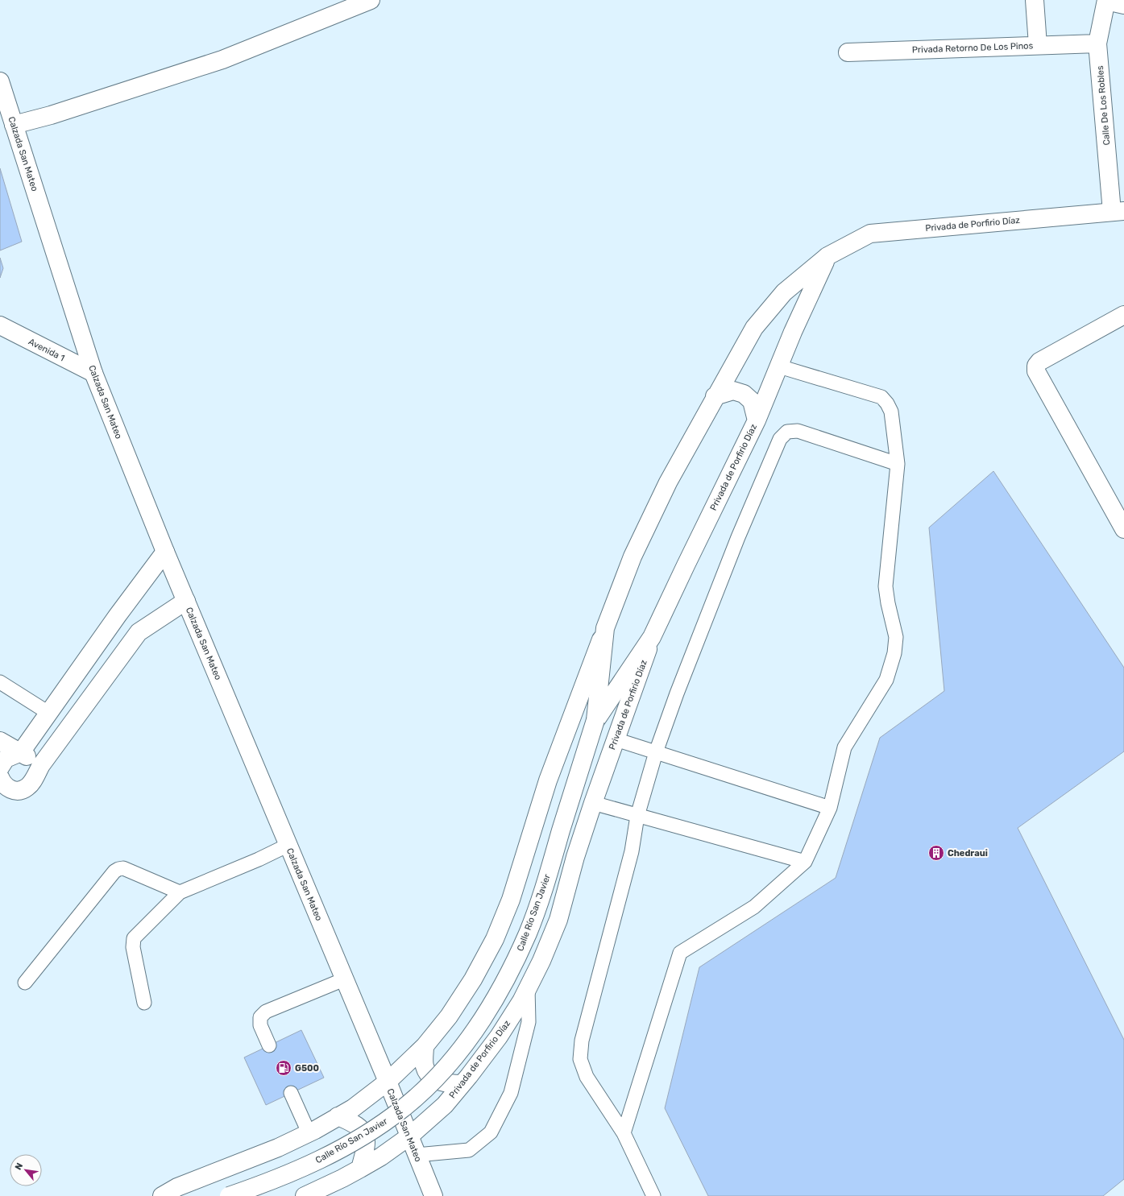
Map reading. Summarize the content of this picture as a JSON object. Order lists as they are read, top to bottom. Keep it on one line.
{"streets":{"street":["Privada Retorno De Los Pinos","Calle De Los Robles","Calzada San Mateo","Privada de Porfirio Díaz","Avenida 1","Calle Río San Javier"]},"crossings":[["Privada Retorno De Los Pinos","Calle De Los Robles"],["Calle De Los Robles","Privada de Porfirio Díaz"],["Calzada San Mateo","Privada de Porfirio Díaz"],["Calzada San Mateo","Avenida 1"],["Privada de Porfirio Díaz","Calle Río San Javier"]],"places":{"building":["Chedraui"],"fuel station":["G500"]},"north":"top left"}
